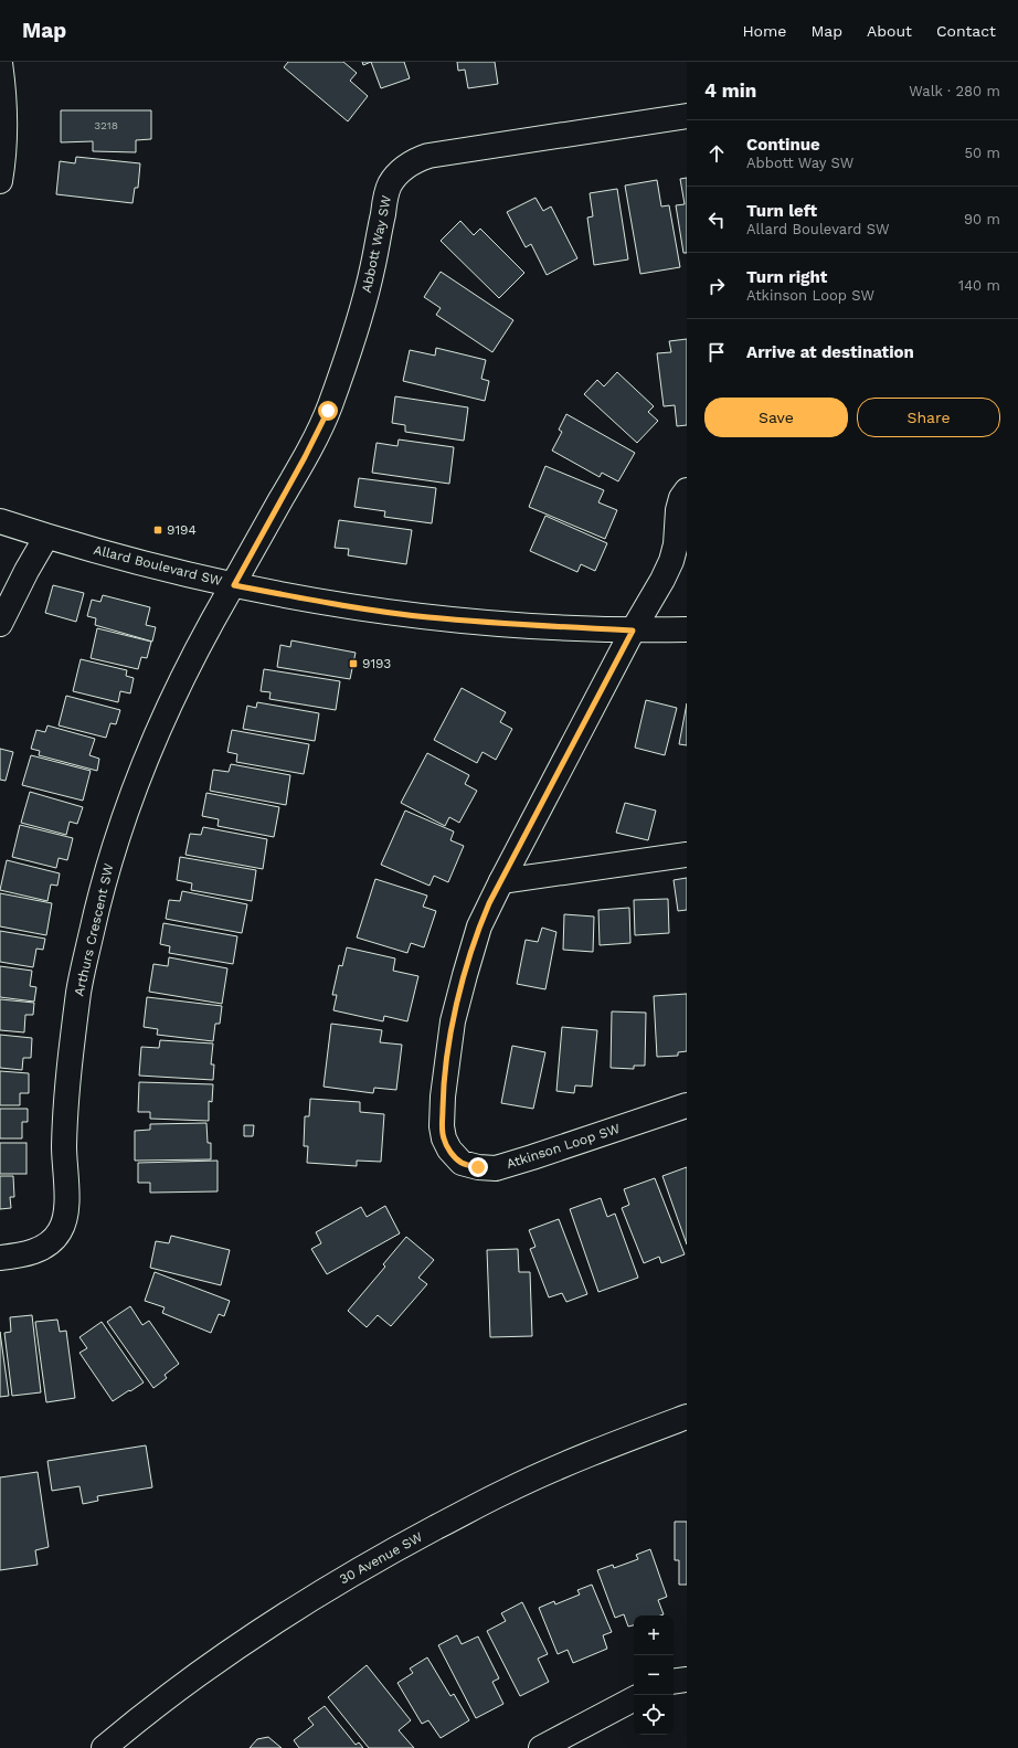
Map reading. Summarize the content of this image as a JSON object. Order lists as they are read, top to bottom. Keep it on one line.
{"streets":{"street":["Abbott Way SW","Allard Boulevard SW","Arthurs Crescent SW","Atkinson Loop SW","30 Avenue SW"]},"crossings":[["Abbott Way SW","Allard Boulevard SW"],["Abbott Way SW","Arthurs Crescent SW"],["Allard Boulevard SW","Arthurs Crescent SW"],["Allard Boulevard SW","Atkinson Loop SW"]],"places":{"transit":["9194","9193"]},"house_numbers":["3218"],"page":{"header":"Map","nav":["Home","Map","About","Contact"],"heading":["4 min","Walk · 280 m"],"list":[["Continue","Abbott Way SW","50 m"],["Turn left","Allard Boulevard SW","90 m"],["Turn right","Atkinson Loop SW","140 m"],"Arrive at destination"],"buttons":["Save","Share"],"map_buttons":["+","−"]}}
